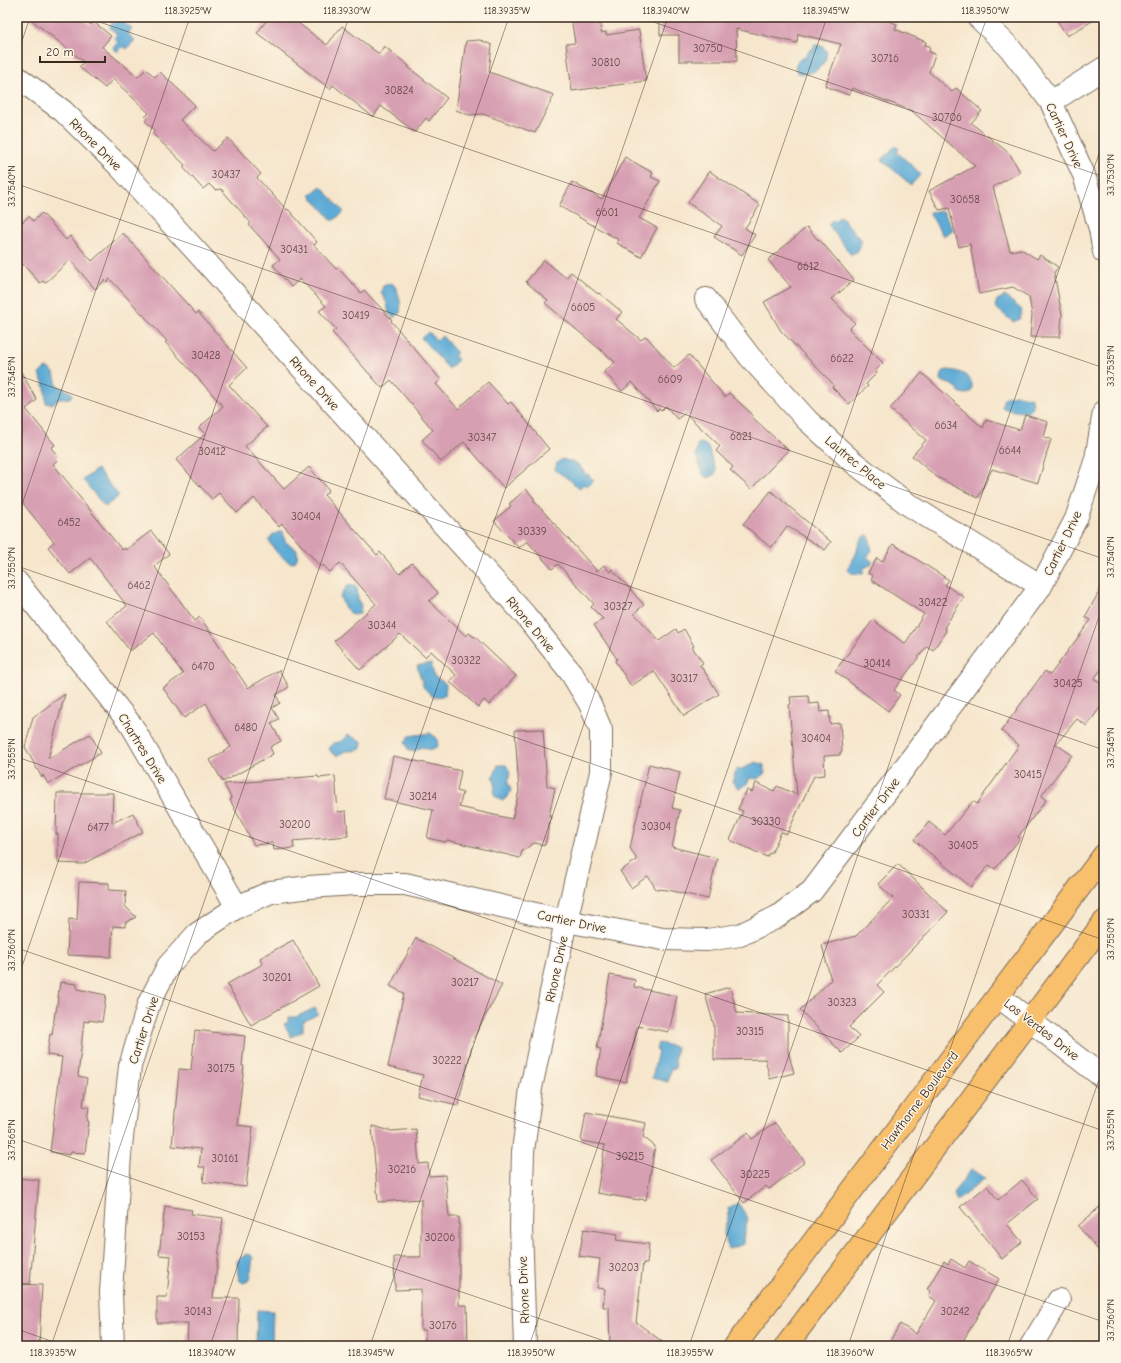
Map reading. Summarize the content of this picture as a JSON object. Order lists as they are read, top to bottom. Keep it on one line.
{"streets":{"main road":["Hawthorne Boulevard"],"street":["Cartier Drive","Rhone Drive","Lautrec Place","Chartres Drive","Los Verdes Drive"]},"crossings":[["Cartier Drive","Rhone Drive"],["Cartier Drive","Lautrec Place"],["Cartier Drive","Chartres Drive"],["Los Verdes Drive","Hawthorne Boulevard"]],"house_numbers":["30750","30716","30810","30824","30706","30437","30658","6601","30431","6612","6605","30419","30428","6622","6609","6634","6621","30347","6644","30412","30404","6452","30339","6462","30422","30327","30344","30322","30414","6470","30317","30425","6480","30404","30415","30214","30330","30200","30304","6477","30405","30331","30201","30217","30323","30315","30222","30175","30215","30161","30216","30225","30153","30206","30203","30143","30242","30176"],"scale_bar":"20 m","coordinates":["118.3925°W","118.3930°W","118.3935°W","118.3940°W","118.3945°W","118.3950°W","33.7530°N","33.7540°N","33.7535°N","33.7545°N","33.7550°N","33.7555°N","33.7560°N","33.7565°N","118.3955°W","118.3960°W","118.3965°W"]}
